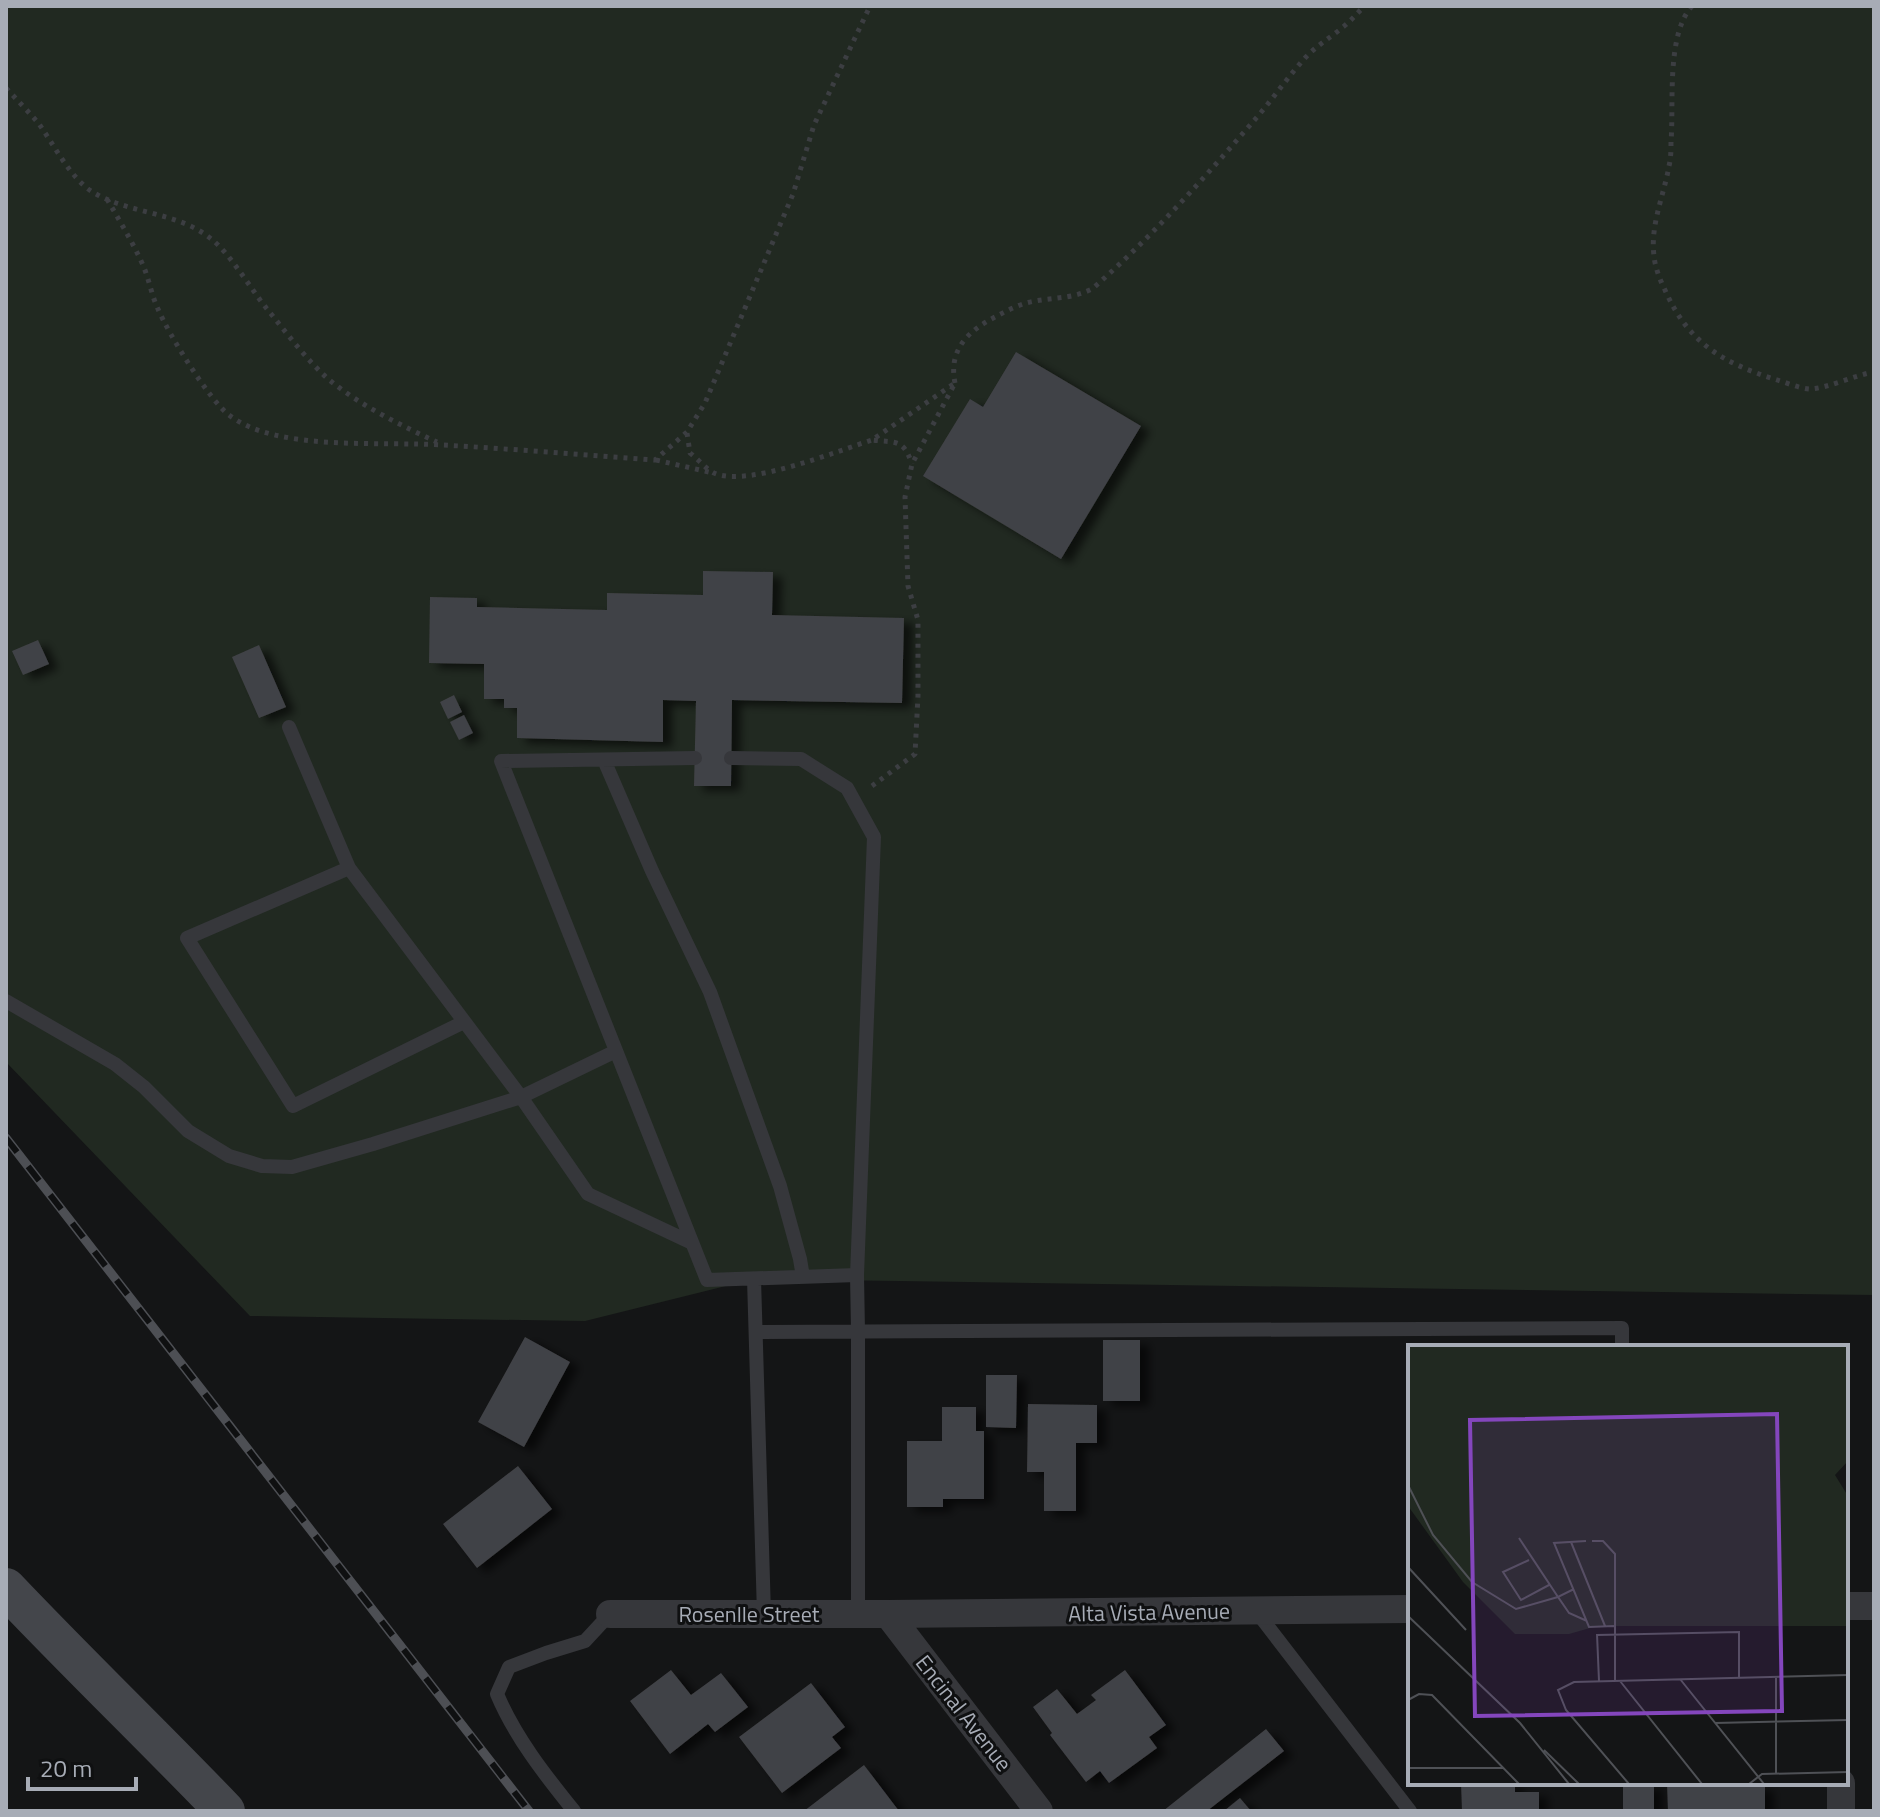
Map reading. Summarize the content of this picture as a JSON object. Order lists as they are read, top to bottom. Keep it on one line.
{"streets":{"street":["Alta Vista Avenue","Rosenlle Street","Encinal Avenue"]},"crossings":[["Alta Vista Avenue","Rosenlle Street"],["Alta Vista Avenue","Encinal Avenue"],["Rosenlle Street","Encinal Avenue"]],"scale_bar":"20 m"}
